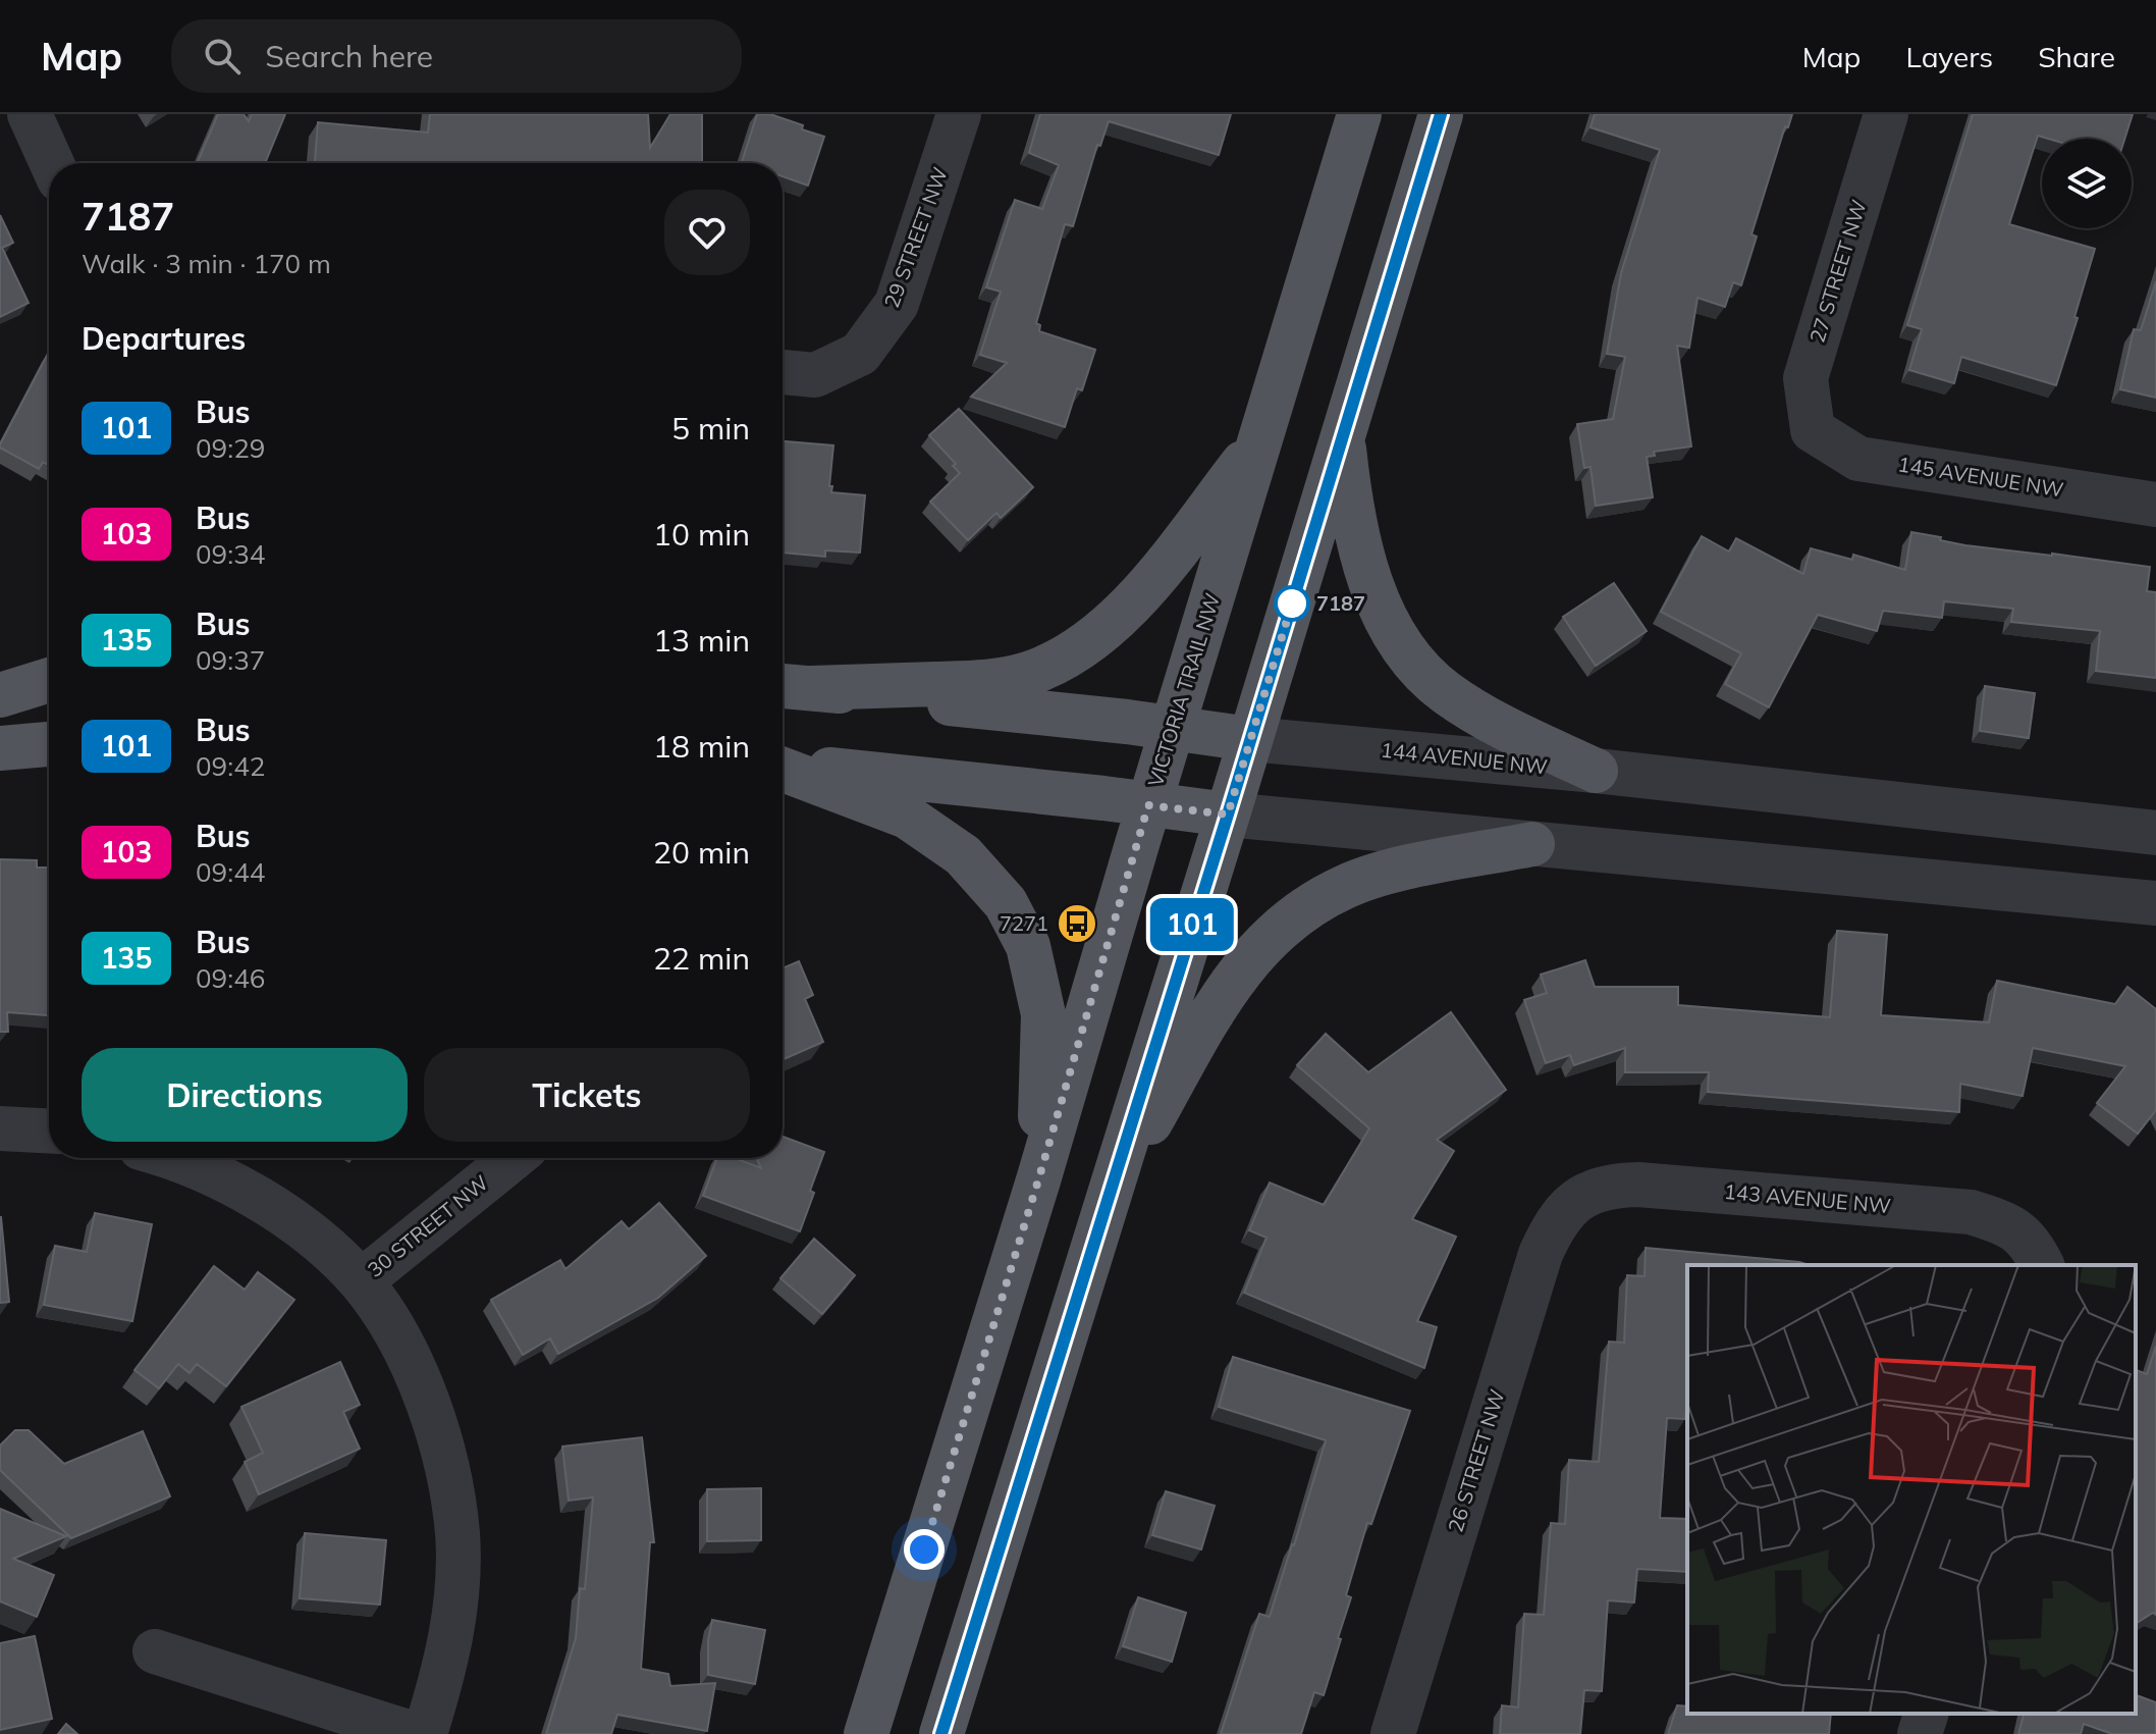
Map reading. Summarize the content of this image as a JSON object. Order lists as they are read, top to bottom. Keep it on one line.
{"streets":{"main road":["VICTORIA TRAIL NW","144 AVENUE NW"],"street":["29 STREET NW","27 STREET NW","145 AVENUE NW","143 AVENUE NW","30 STREET NW","26 STREET NW"]},"crossings":[["27 STREET NW","145 AVENUE NW"],["VICTORIA TRAIL NW","144 AVENUE NW"],["143 AVENUE NW","26 STREET NW"]],"places":{"other":["7187"],"bus stop":["7271"]},"lines":["bus line 101"],"page":{"header":"Map","search":"Search here","nav":["Map","Layers","Share"],"on_map":"101","heading":[["7187","Walk · 3 min · 170 m"],"Departures"],"list":[{"mark":"101","name":"Bus","note":"09:29","value":"5 min"},{"mark":"103","name":"Bus","note":"09:34","value":"10 min"},{"mark":"135","name":"Bus","note":"09:37","value":"13 min"},{"mark":"101","name":"Bus","note":"09:42","value":"18 min"},{"mark":"103","name":"Bus","note":"09:44","value":"20 min"},{"mark":"135","name":"Bus","note":"09:46","value":"22 min"}],"buttons":["Directions","Tickets"]}}
